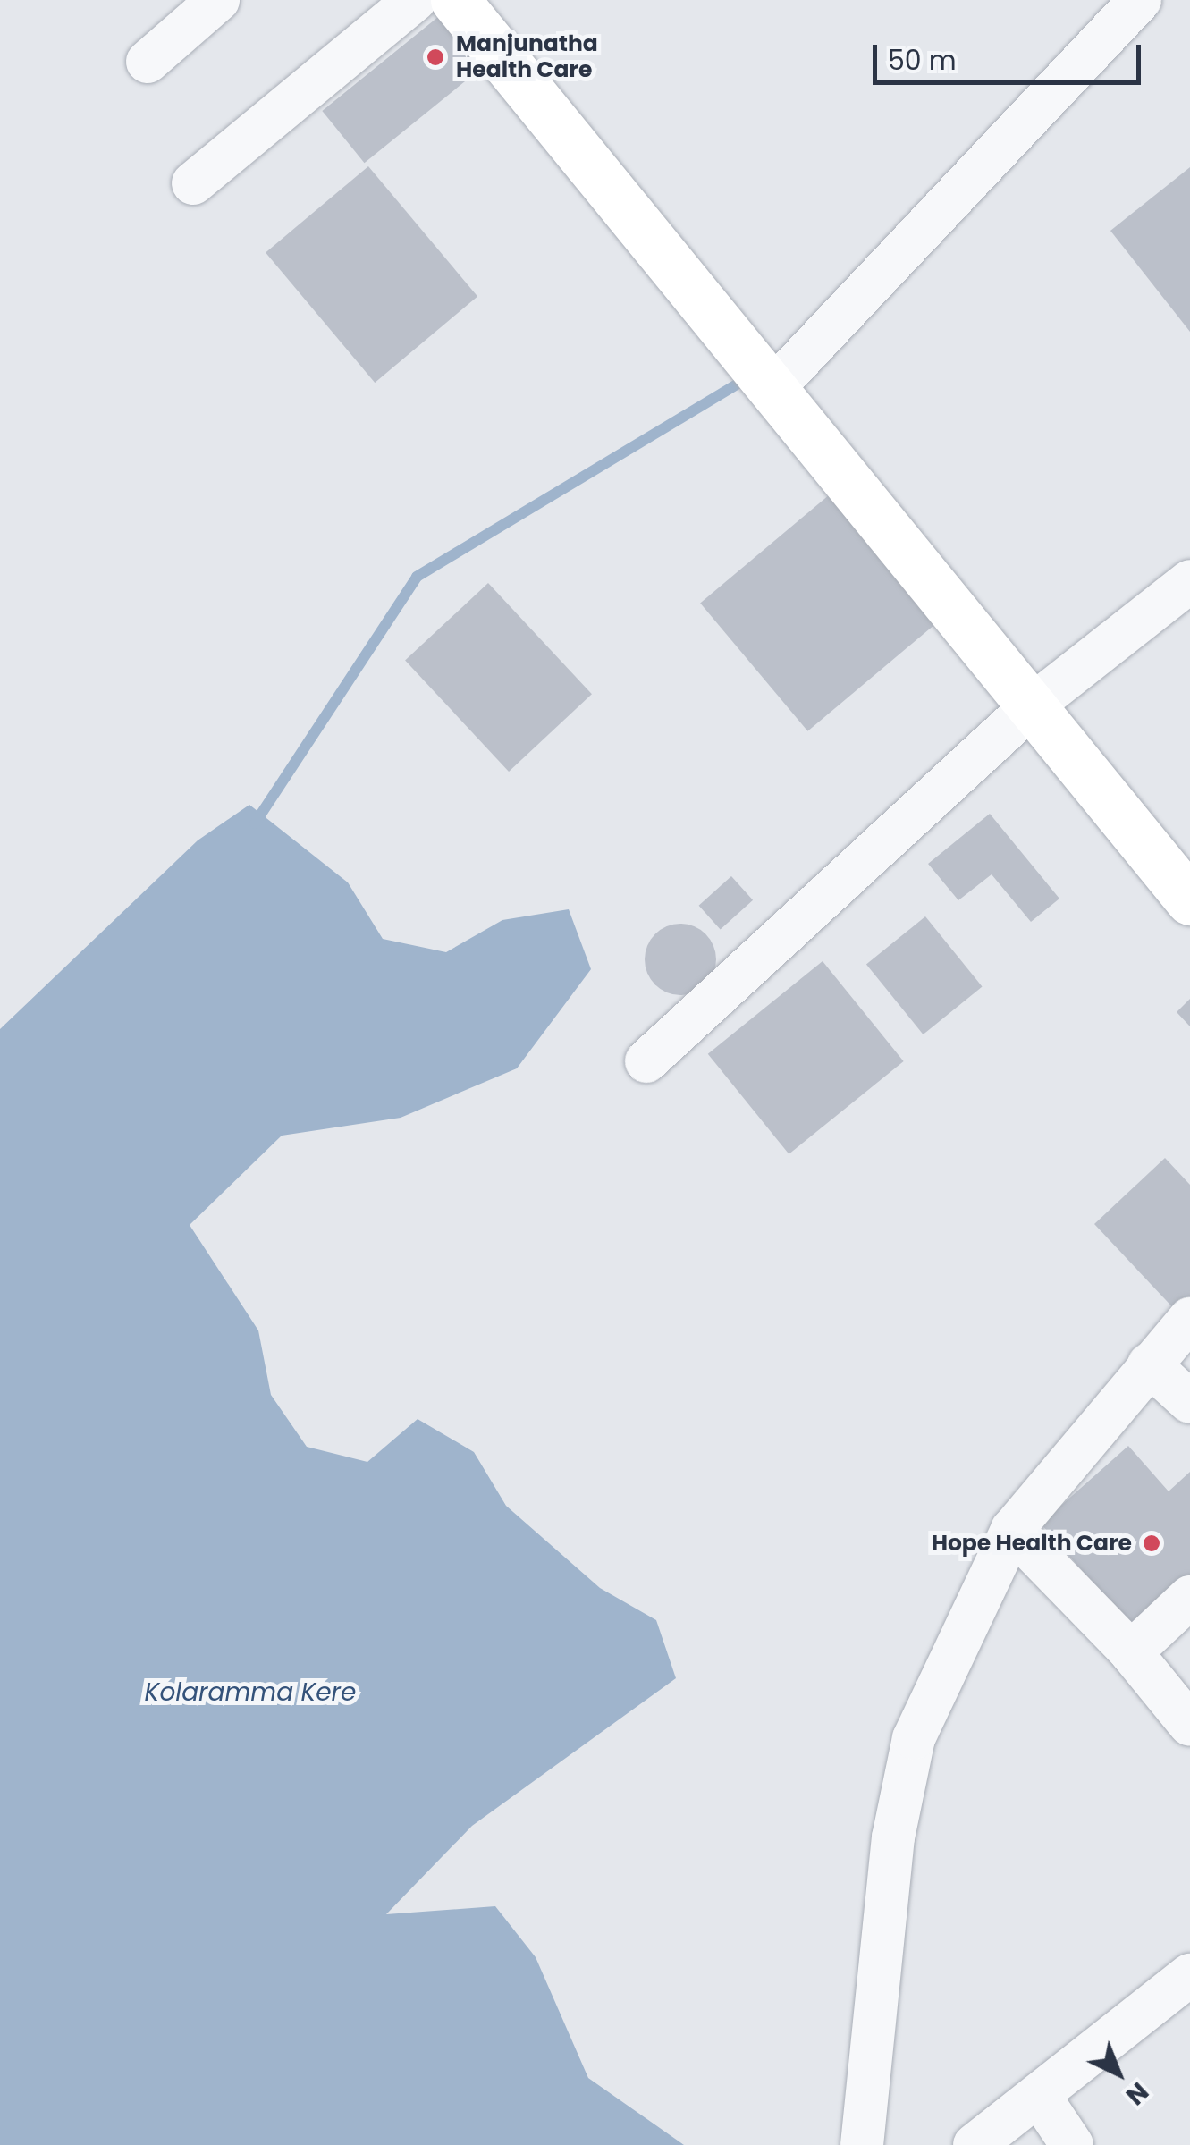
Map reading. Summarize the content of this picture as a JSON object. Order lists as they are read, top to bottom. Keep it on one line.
{"water":["Kolaramma Kere"],"places":["Manjunatha Health Care","Hope Health Care"],"scale_bar":"50 m","north":"bottom right"}
